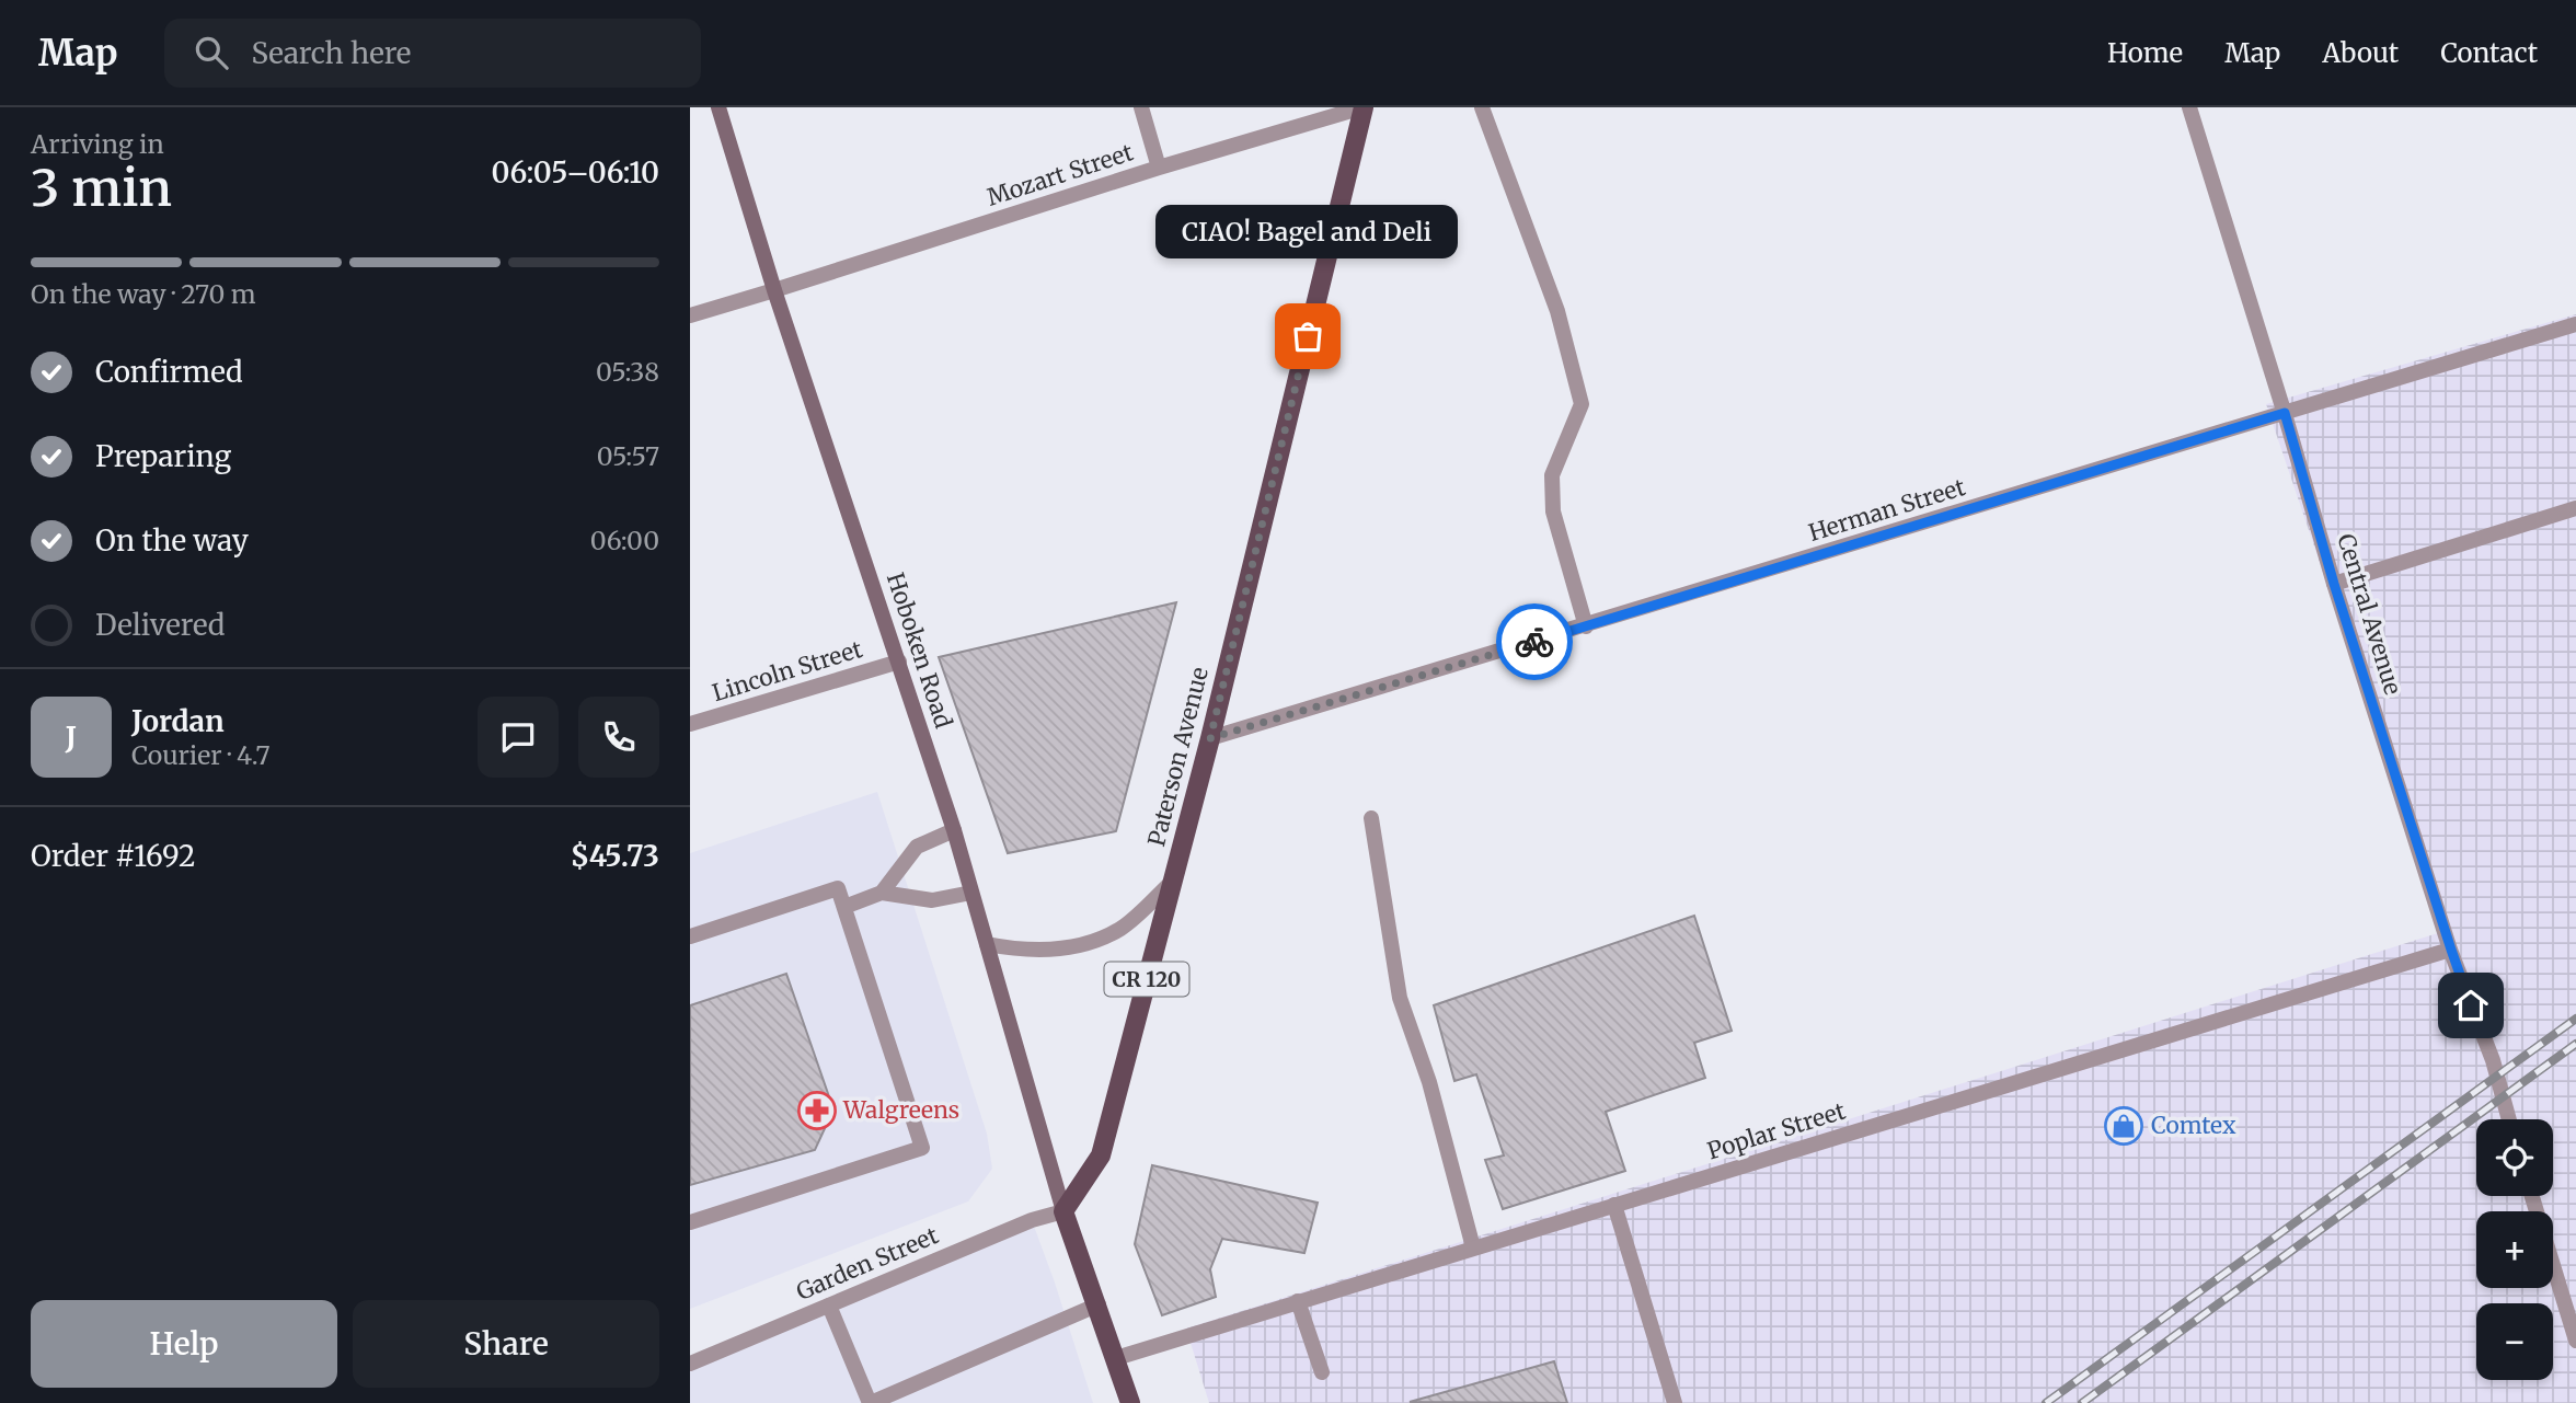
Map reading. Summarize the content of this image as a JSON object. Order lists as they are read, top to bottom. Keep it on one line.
{"streets":{"main road":["Paterson Avenue","CR 120"],"street":["Mozart Street","Herman Street","Central Avenue","Hoboken Road","Lincoln Street","Poplar Street","Garden Street"]},"crossings":[["Mozart Street","Hoboken Road"],["Mozart Street","Paterson Avenue"],["Herman Street","Central Avenue"],["Herman Street","Paterson Avenue"],["Central Avenue","Poplar Street"],["Hoboken Road","Lincoln Street"],["Hoboken Road","Paterson Avenue"],["Hoboken Road","Garden Street"],["Paterson Avenue","Garden Street"]],"places":{"other":["CIAO! Bagel and Deli"],"pharmacy":["Walgreens"],"shop":["Comtex"]},"page":{"header":"Map","search":"Search here","nav":["Home","Map","About","Contact"],"heading":["3 min","Arriving in","06:05–06:10"],"panel":["Jordan","Courier · 4.7","Order #1692","$45.73"],"bubble":"CIAO! Bagel and Deli","bar":"On the way · 270 m","list":[["Confirmed","05:38"],["Preparing","05:57"],["On the way","06:00"],"Delivered"],"round":"J","map_buttons":["+","−"],"buttons":["Help","Share"]}}
